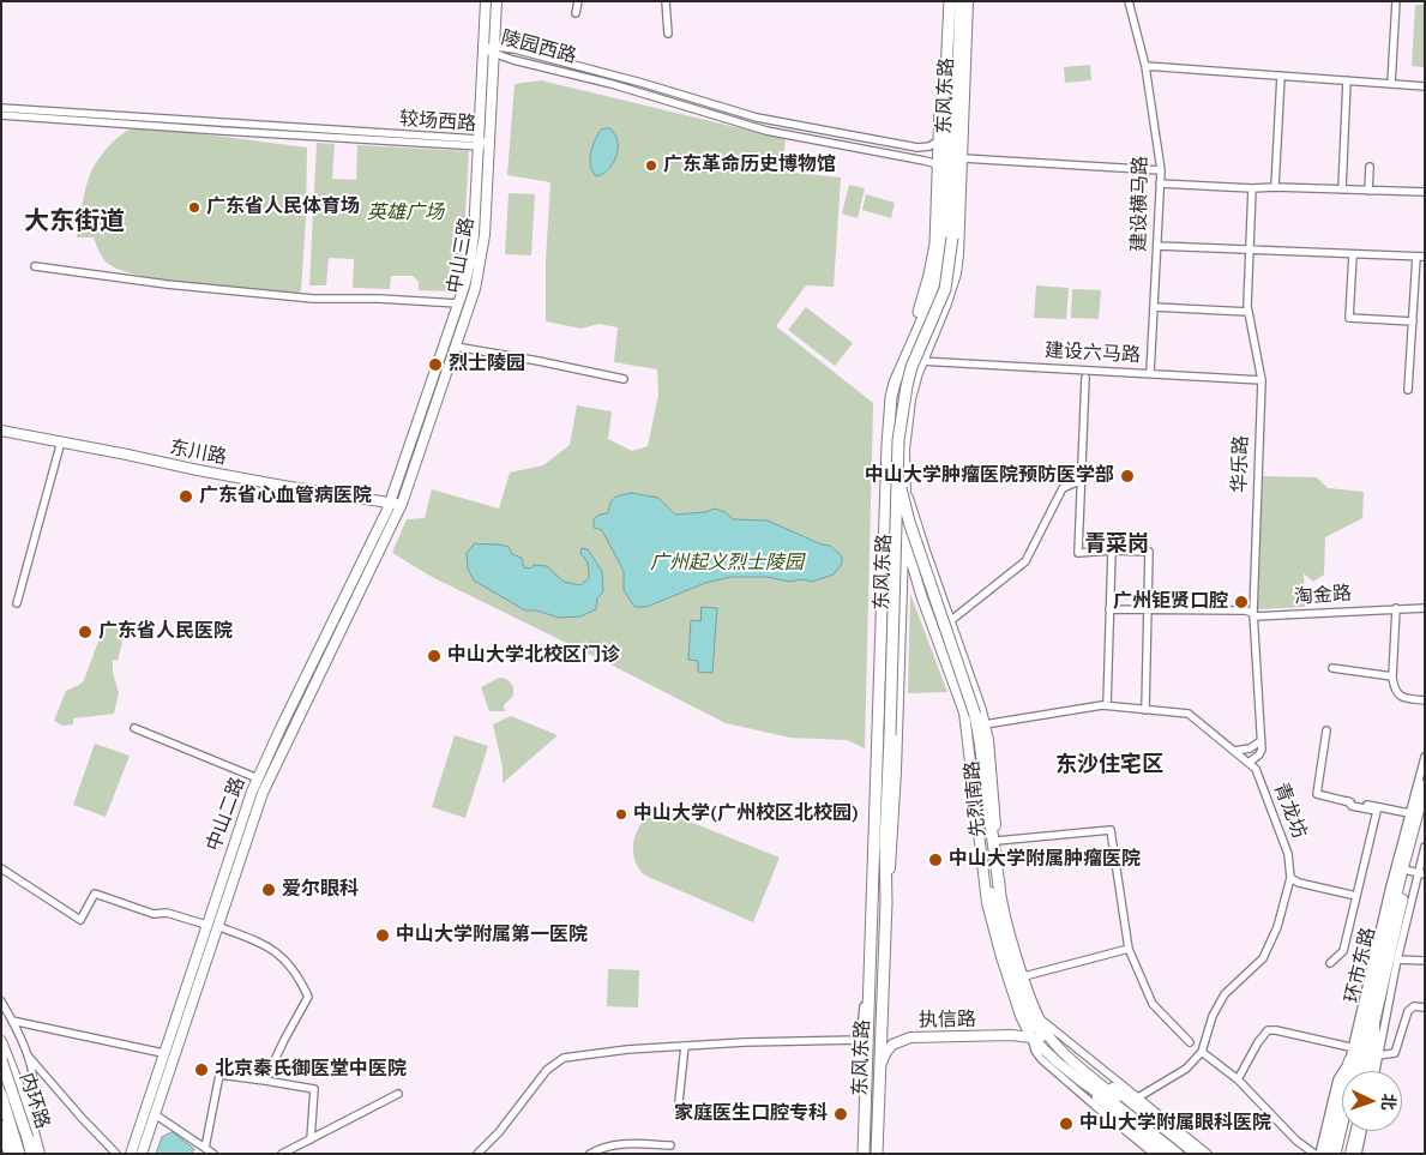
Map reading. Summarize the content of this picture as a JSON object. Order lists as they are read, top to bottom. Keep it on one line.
{"streets":{"highway":["东风东路","环市东路","内环路"],"main road":["中山三路","东川路","先烈南路","中山二路","执信路"],"street":["陵园西路","较场西路","建设横马路","建设六马路","华乐路","淘金路","青龙坊"]},"crossings":[["陵园西路","东风东路"],["陵园西路","中山三路"],["东风东路","建设六马路"],["东风东路","先烈南路"],["东风东路","执信路"],["较场西路","中山三路"],["建设横马路","建设六马路"],["中山三路","东川路"],["中山三路","中山二路"],["建设六马路","华乐路"],["东川路","中山二路"],["华乐路","淘金路"],["先烈南路","青龙坊"],["先烈南路","执信路"]],"districts":["大东街道","青菜岗","东沙住宅区"],"parks":["英雄广场","广州起义烈士陵园"],"places":["广东革命历史博物馆","广东省人民体育场","烈士陵园","中山大学肿瘤医院预防医学部","广东省心血管病医院","广州钜贤口腔","广东省人民医院","中山大学北校区门诊","中山大学(广州校区北校园)","中山大学附属肿瘤医院","爱尔眼科","中山大学附属第一医院","北京秦氏御医堂中医院","家庭医生口腔专科","中山大学附属眼科医院"],"north":"right"}
